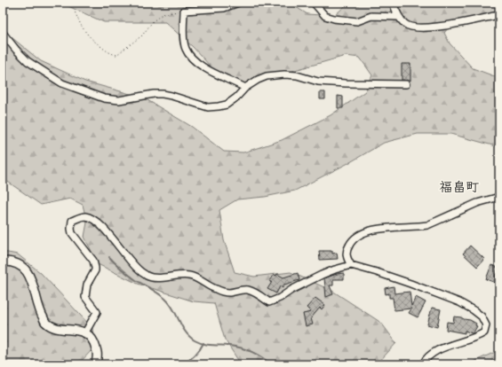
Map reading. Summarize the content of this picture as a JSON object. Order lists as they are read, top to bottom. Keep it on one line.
{"districts":["福畠町"]}
